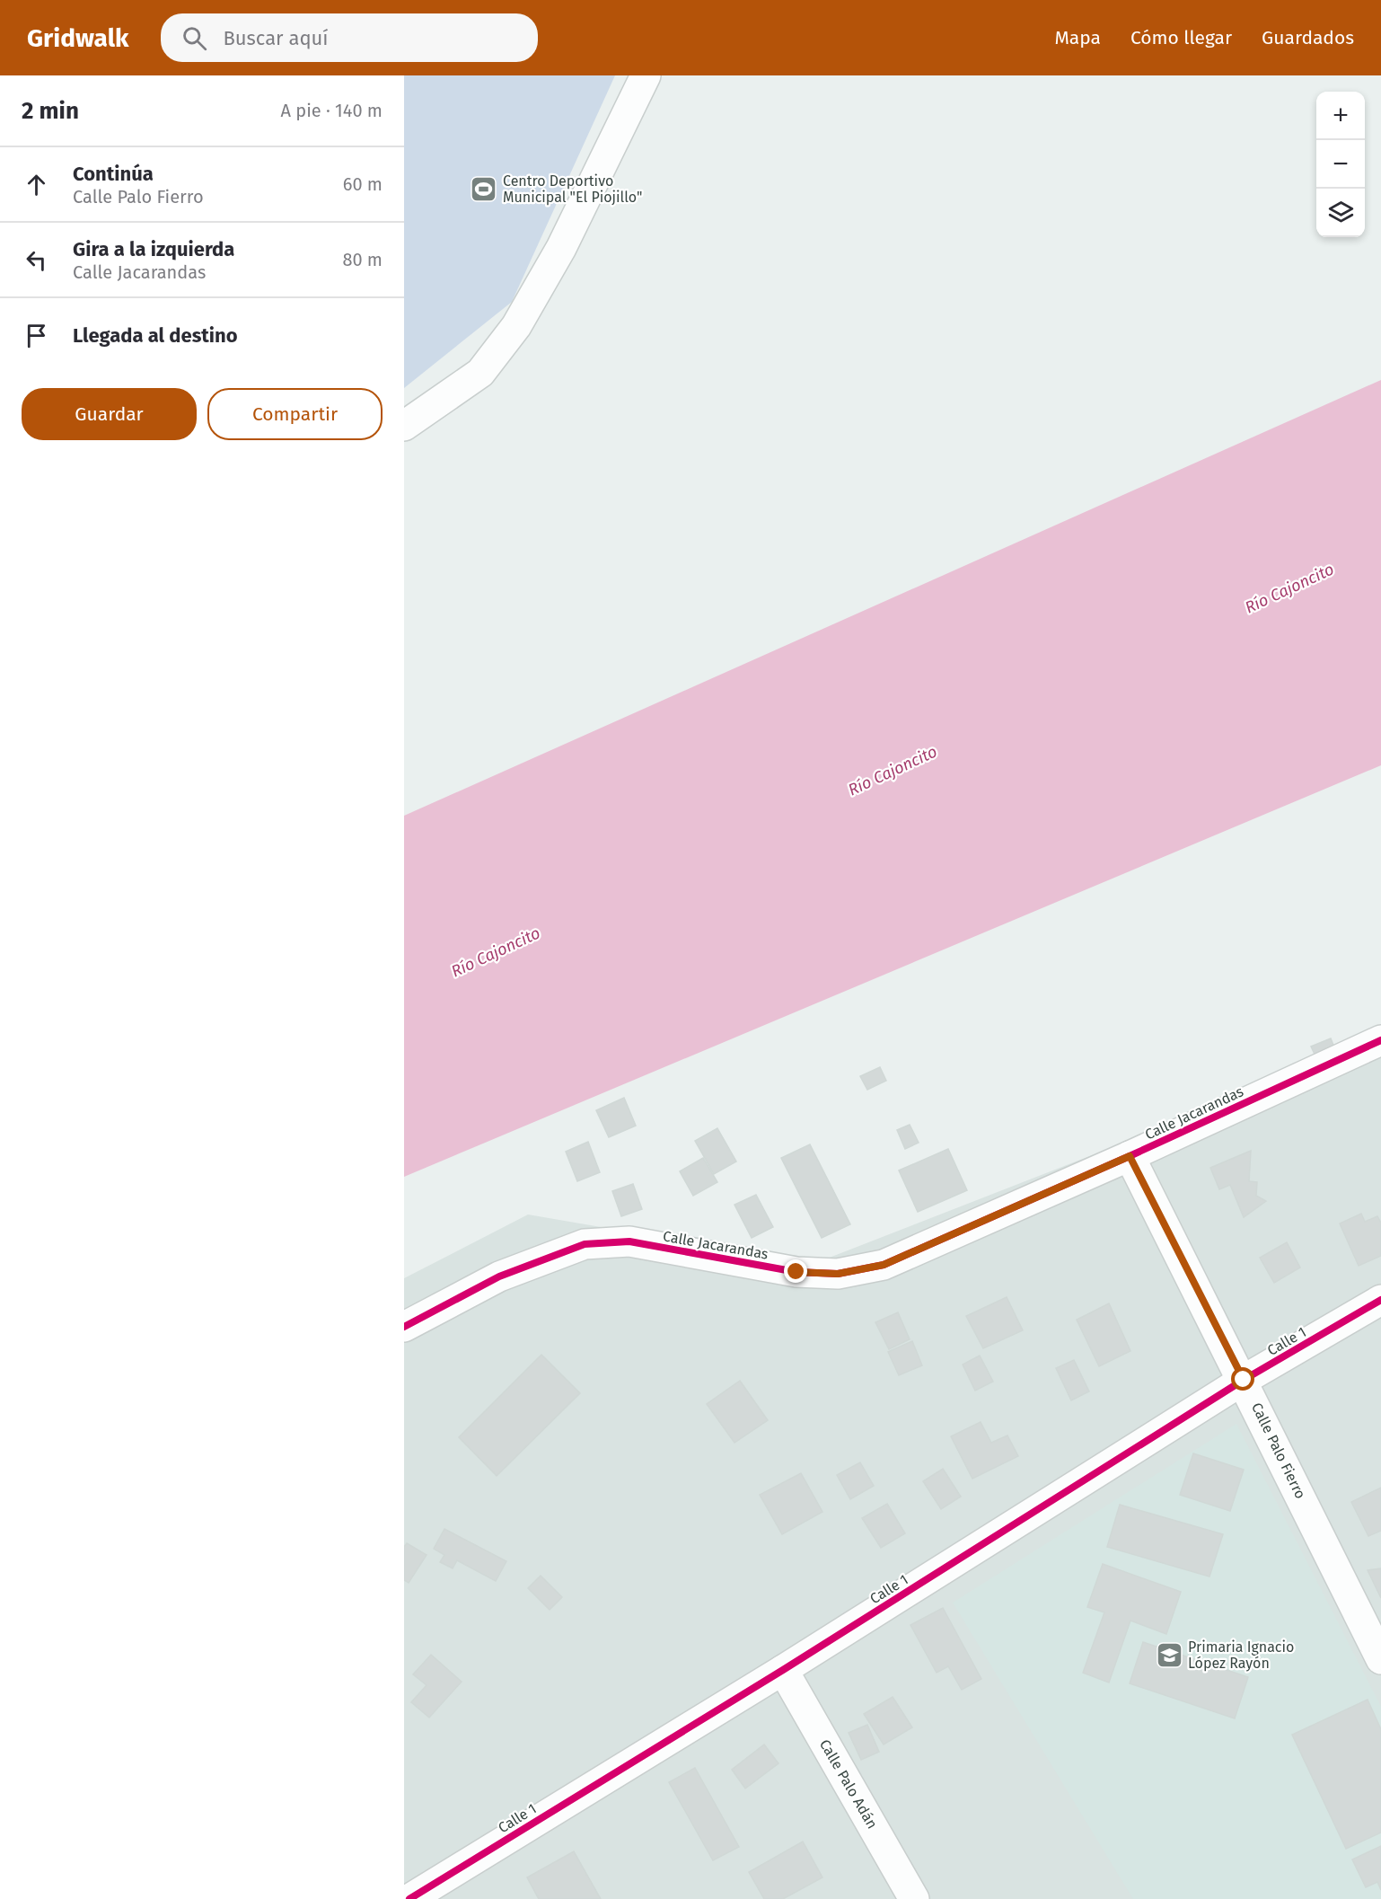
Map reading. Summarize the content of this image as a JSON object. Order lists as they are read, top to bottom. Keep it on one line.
{"streets":{"street":["Calle Jacarandas","Calle 1","Calle Palo Fierro","Calle Palo Adán"]},"crossings":[["Calle Jacarandas","Calle Palo Fierro"],["Calle 1","Calle Palo Fierro"],["Calle 1","Calle Palo Adán"]],"water":["Río Cajoncito"],"places":{"sports":["Centro Deportivo Municipal \"El Piojillo\""],"school or university":["Primaria Ignacio López Rayón"]},"page":{"header":"Gridwalk","search":"Buscar aquí","nav":["Mapa","Cómo llegar","Guardados"],"heading":["2 min","A pie · 140 m"],"map_buttons":["+","−"],"list":[["Continúa","Calle Palo Fierro","60 m"],["Gira a la izquierda","Calle Jacarandas","80 m"],"Llegada al destino"],"buttons":["Guardar","Compartir"]}}
